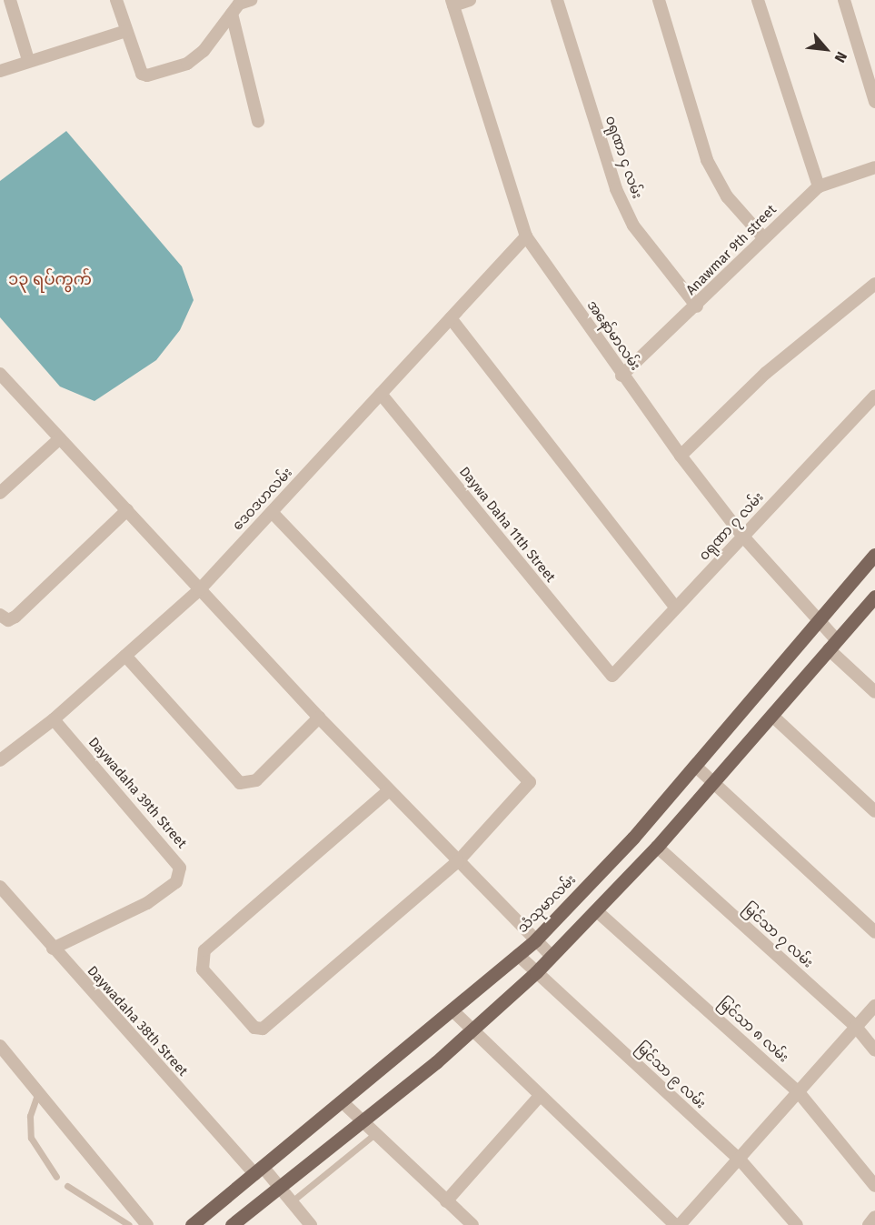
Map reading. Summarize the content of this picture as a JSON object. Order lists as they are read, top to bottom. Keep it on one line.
{"streets":{"main road":["သံသုမာလမ်း"],"street":["၀ရုဏာ ၄ လမ်း","Anawmar 9th street","အနော်မာလမ်း","ဒေဝဒဟလမ်း","Daywa Daha 11th Street","၀ရုဏာ ၇ လမ်း","Daywadaha 39th Street","မြင်သာ ၇ လမ်း","Daywadaha 38th Street","မြင်သာ ၈ လမ်း","မြင်သာ ၉ လမ်း"]},"crossings":[["၀ရုဏာ ၄ လမ်း","Anawmar 9th street"],["Anawmar 9th street","အနော်မာလမ်း"],["အနော်မာလမ်း","ဒေဝဒဟလမ်း"],["အနော်မာလမ်း","၀ရုဏာ ၇ လမ်း"],["အနော်မာလမ်း","သံသုမာလမ်း"],["ဒေဝဒဟလမ်း","Daywa Daha 11th Street"],["ဒေဝဒဟလမ်း","Daywadaha 39th Street"],["Daywa Daha 11th Street","၀ရုဏာ ၇ လမ်း"],["Daywadaha 39th Street","Daywadaha 38th Street"],["သံသုမာလမ်း","Daywadaha 38th Street"],["သံသုမာလမ်း","မြင်သာ ၉ လမ်း"]],"districts":["၁၃ ရပ်ကွက်"],"north":"bottom right"}
